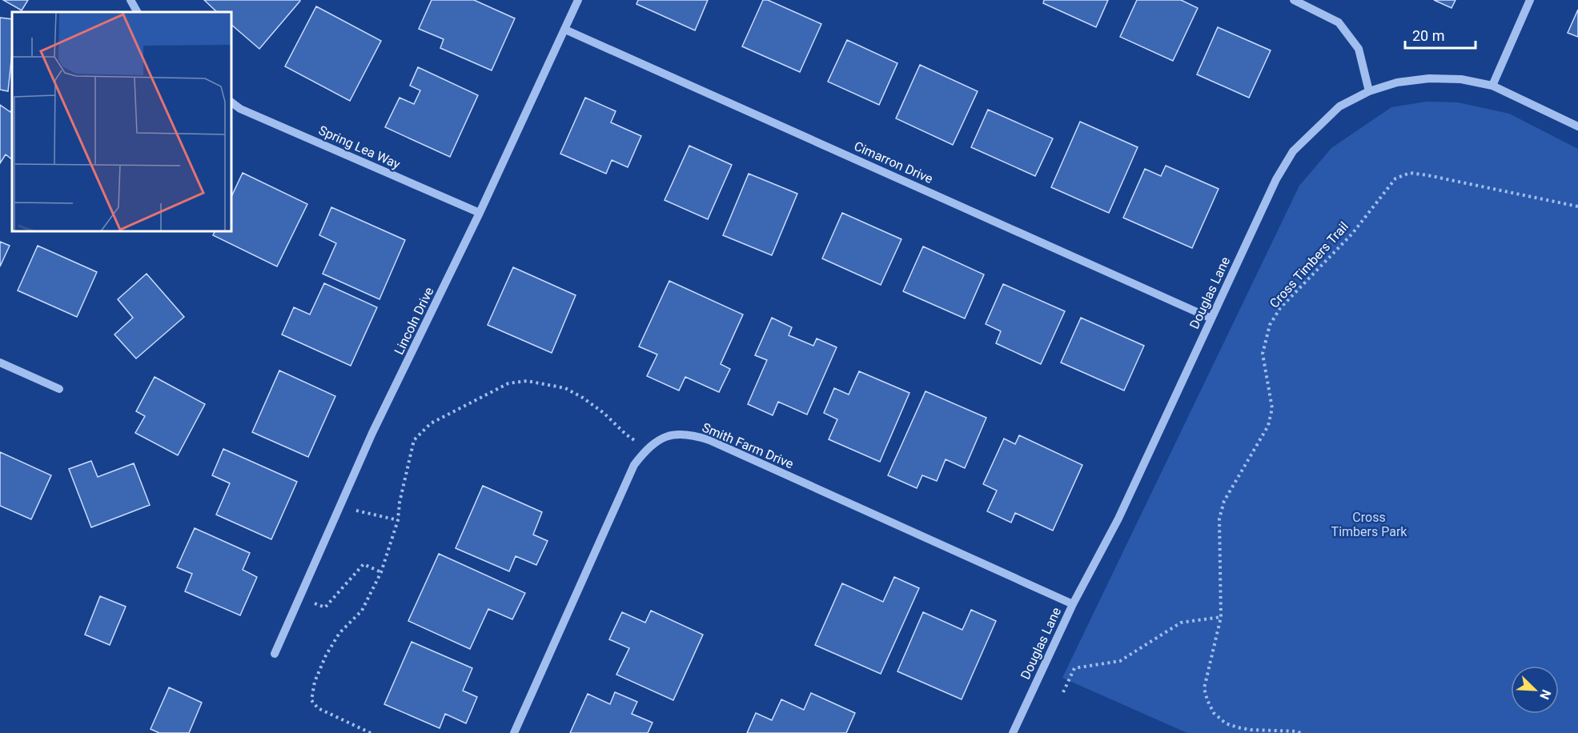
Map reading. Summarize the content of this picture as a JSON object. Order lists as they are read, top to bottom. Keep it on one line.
{"streets":{"street":["Spring Lea Way","Cimarron Drive","Douglas Lane","Lincoln Drive","Smith Farm Drive"],"path":["Cross Timbers Trail"]},"crossings":[["Spring Lea Way","Lincoln Drive"],["Cimarron Drive","Douglas Lane"],["Cimarron Drive","Lincoln Drive"],["Douglas Lane","Smith Farm Drive"]],"parks":["Cross Timbers Park"],"scale_bar":"20 m","north":"bottom right"}
